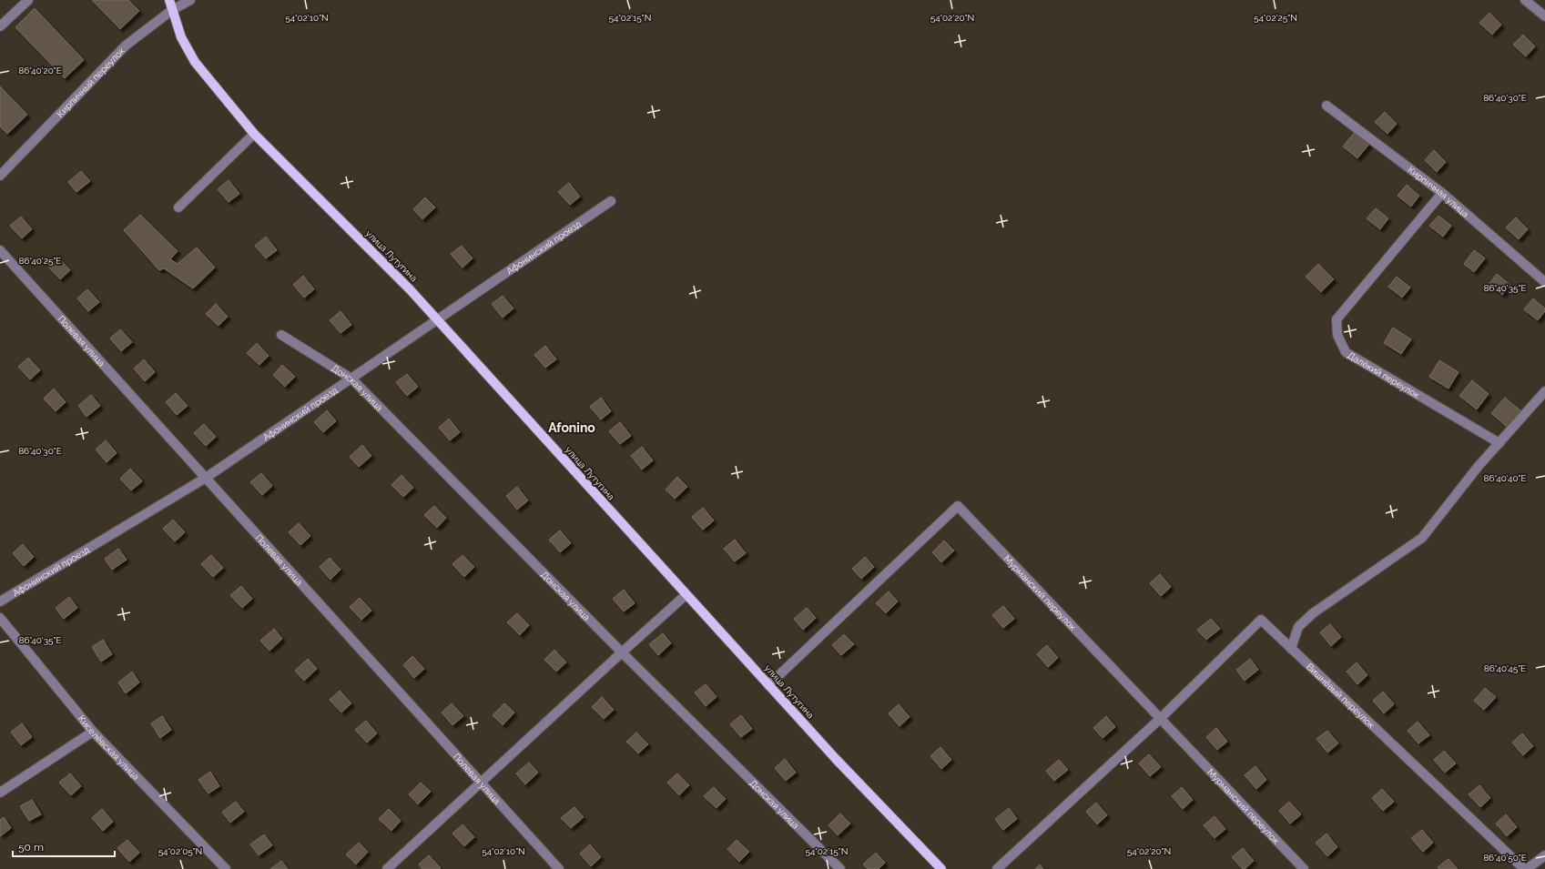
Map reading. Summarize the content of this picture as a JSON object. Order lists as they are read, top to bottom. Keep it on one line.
{"streets":{"main road":["улица Лутугина"],"street":["Кирпичный переулок","Кирпичная улица","Афонинский проезд","Полевая улица","Далёкий переулок","Донская улица","Мурманский переулок","Вишнёвый переулок","Киселёвская улица"]},"crossings":[["Кирпичный переулок","улица Лутугина"],["Кирпичная улица","Далёкий переулок"],["Афонинский проезд","улица Лутугина"],["Афонинский проезд","Полевая улица"],["Афонинский проезд","Донская улица"],["улица Лутугина","Мурманский переулок"],["Мурманский переулок","Вишнёвый переулок"]],"districts":["Afonino"],"scale_bar":"50 m","coordinates":["54°02'10\"N","54°02'15\"N","54°02'20\"N","54°02'25\"N","86°40'20\"E","86°40'30\"E","86°40'25\"E","86°40'35\"E","86°40'40\"E","86°40'45\"E","54°02'05\"N","86°40'50\"E"]}
